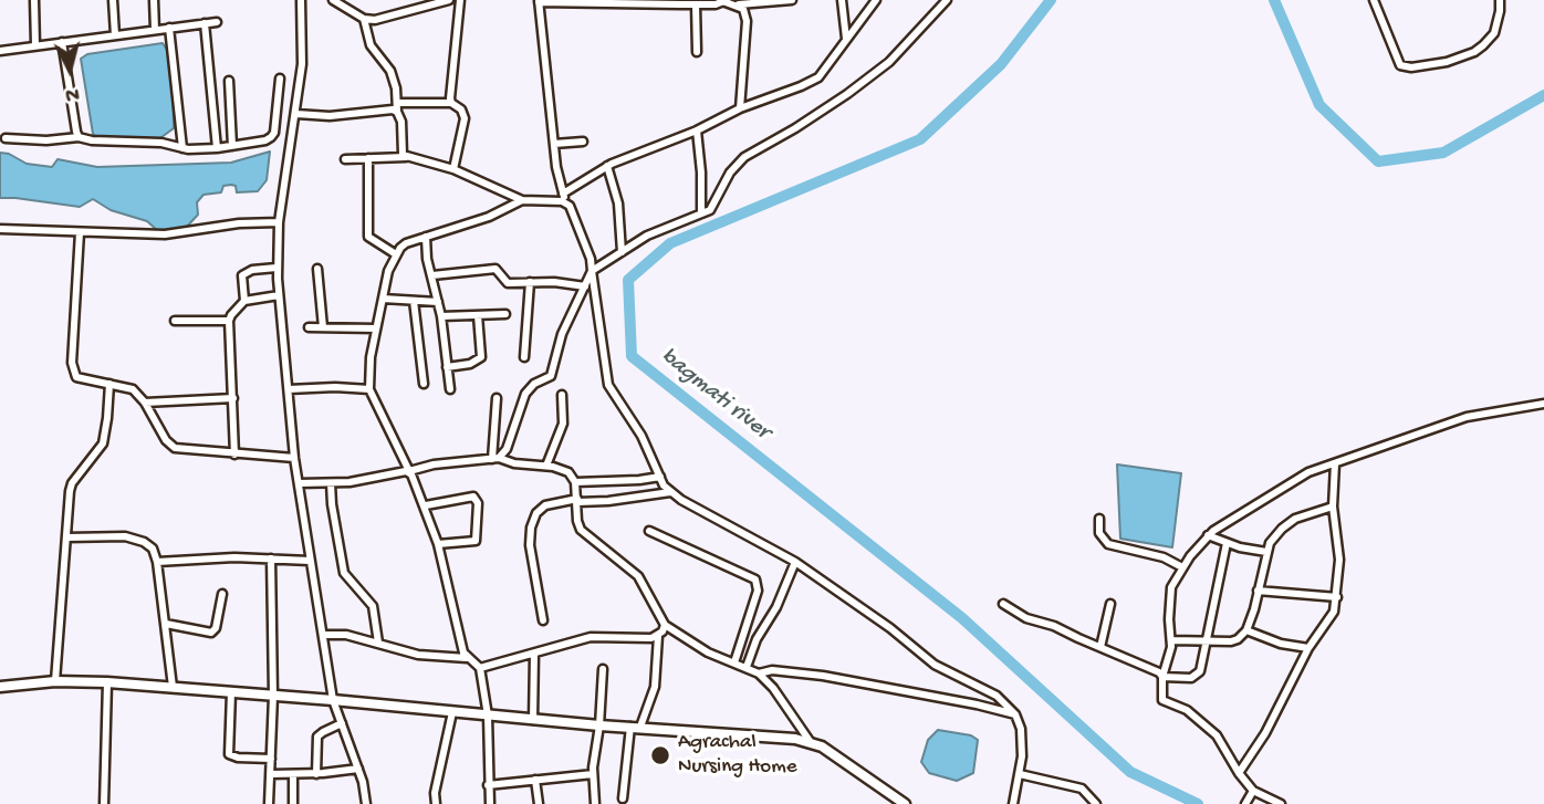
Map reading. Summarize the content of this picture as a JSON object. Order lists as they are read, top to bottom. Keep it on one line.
{"water":["bagmati river"],"places":["Agrachal Nursing Home"],"north":"bottom"}
